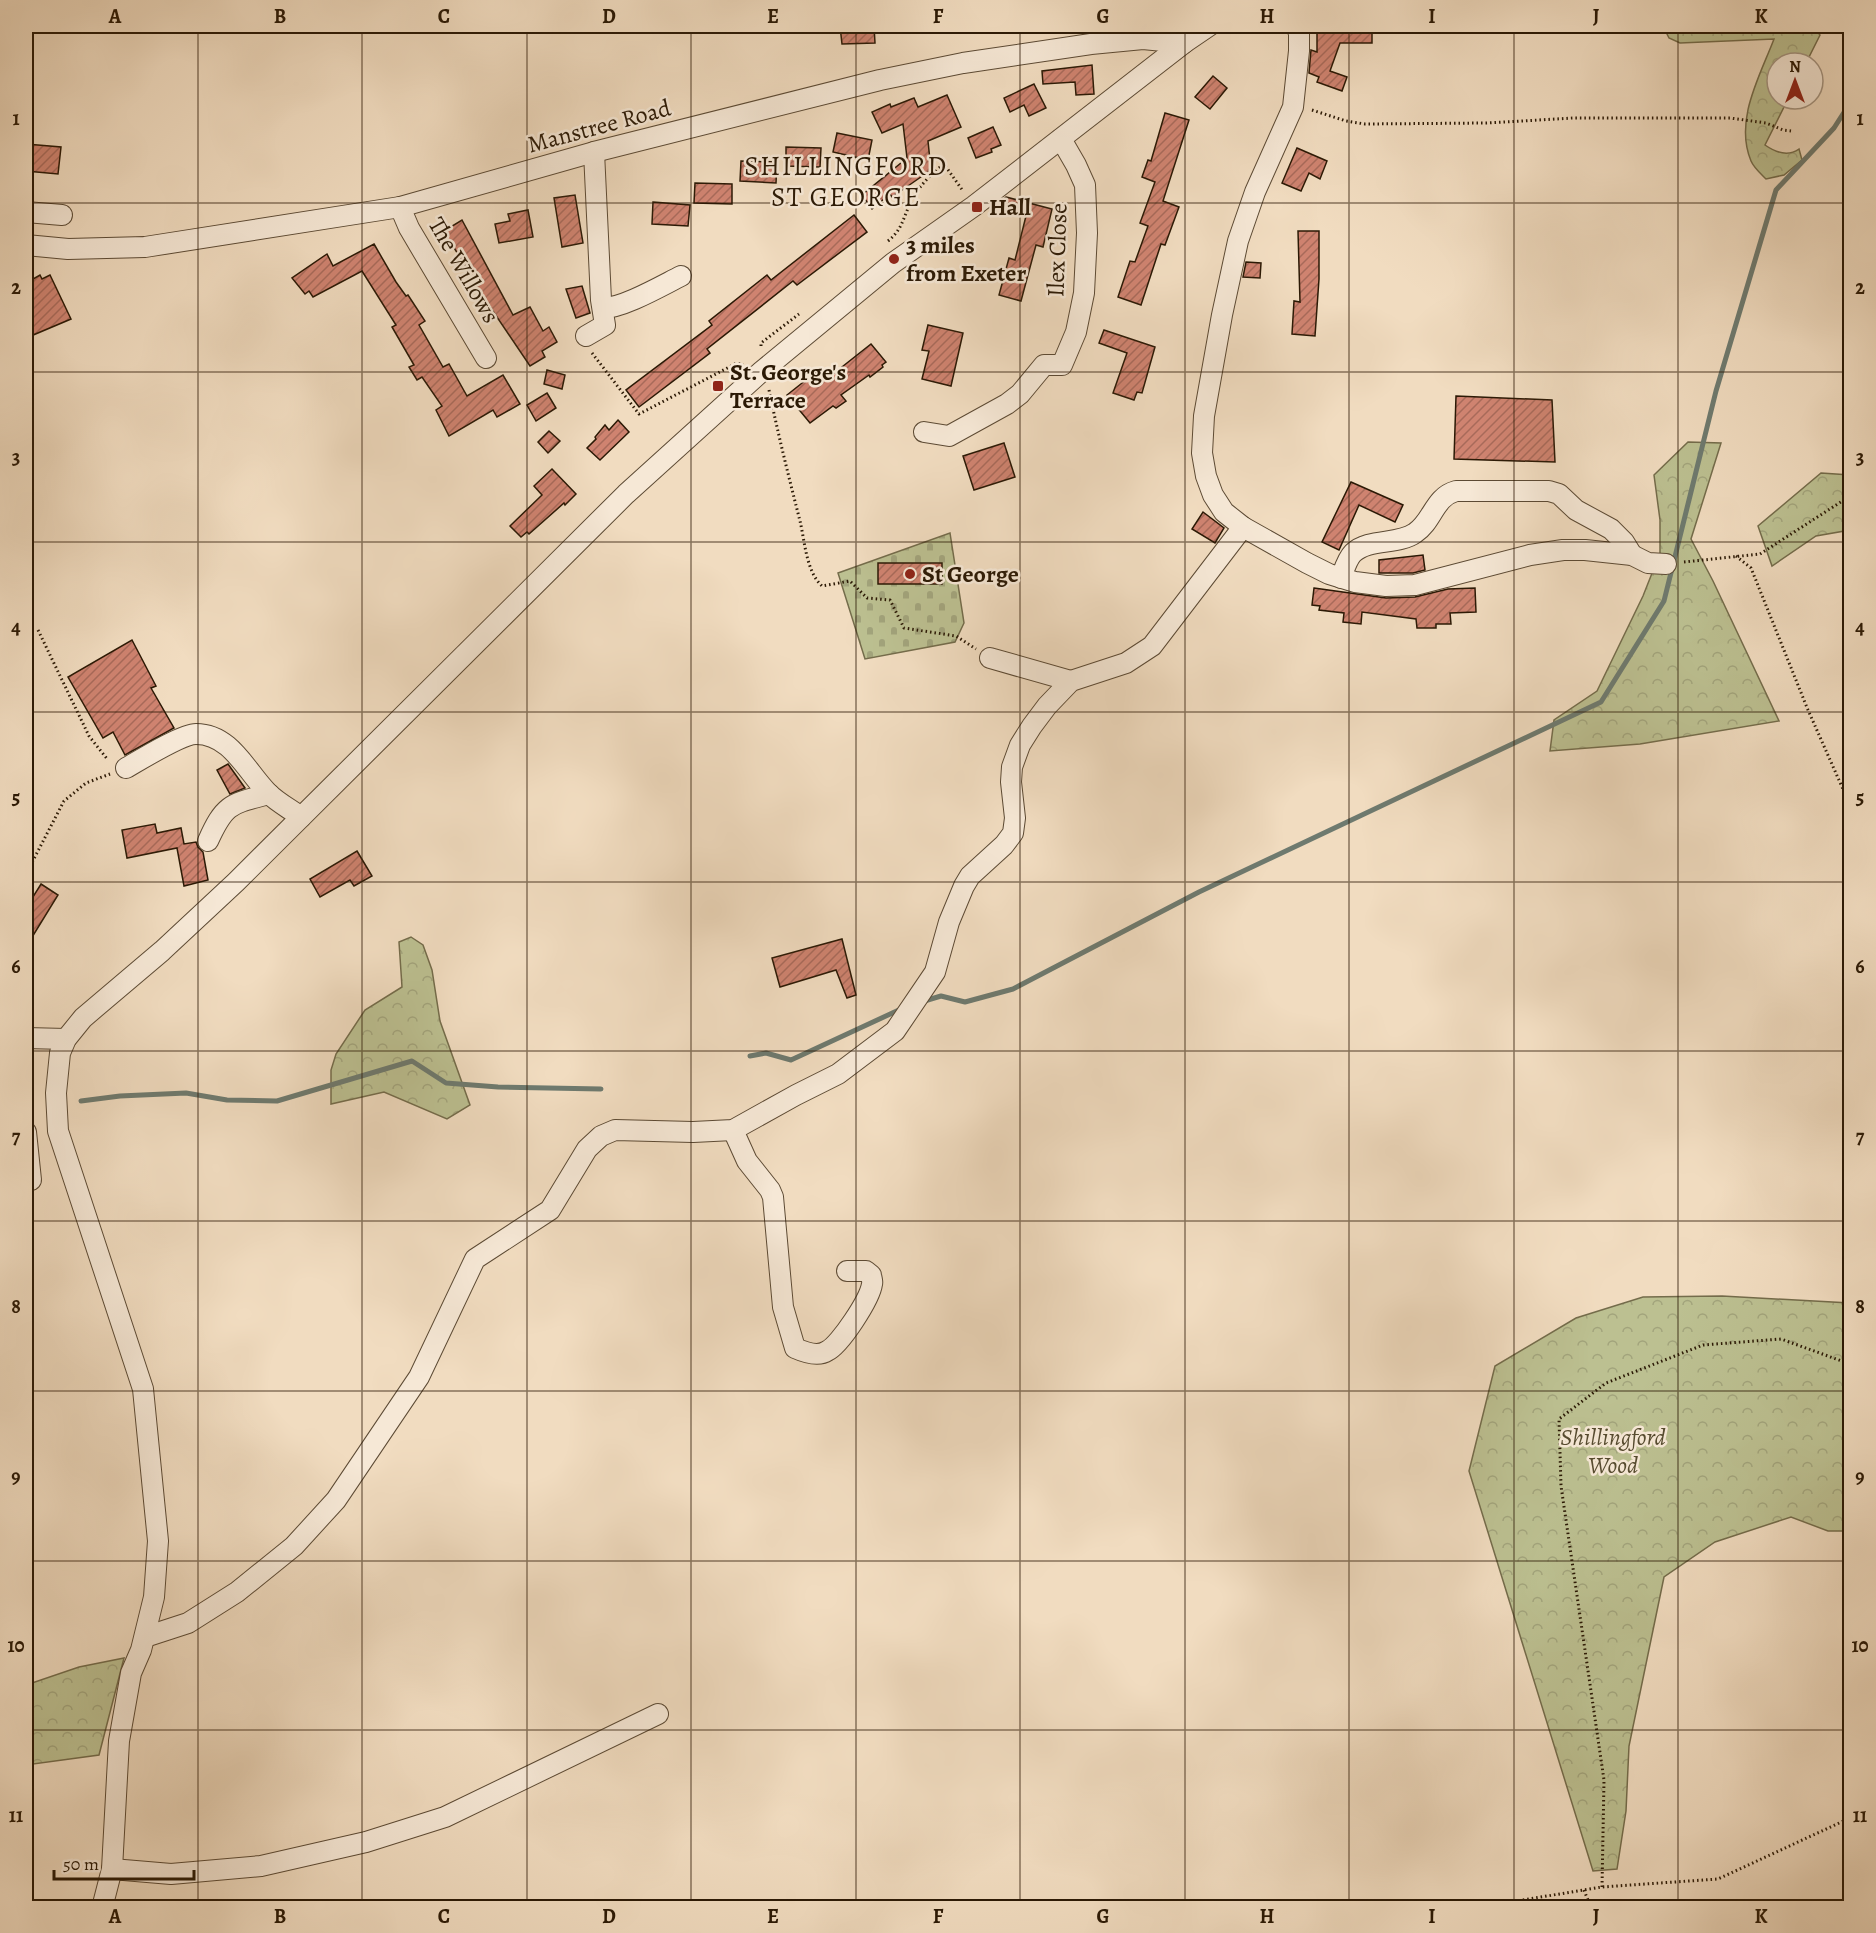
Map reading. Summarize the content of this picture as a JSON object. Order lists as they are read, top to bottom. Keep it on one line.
{"streets":{"street":["Manstree Road","Ilex Close","The Willows"]},"crossings":[["Manstree Road","The Willows"]],"districts":["SHILLINGFORD ST GEORGE"],"parks":["Shillingford Wood"],"places":{"transit":["Hall","St. George's Terrace"],"other":["3 miles from Exeter","St George"]},"scale_bar":"50 m","north":"top","grid":{"columns":["A","B","C","D","E","F","G","H","I","J","K"],"rows":["1","2","3","4","5","6","7","8","9","10","11"]}}
